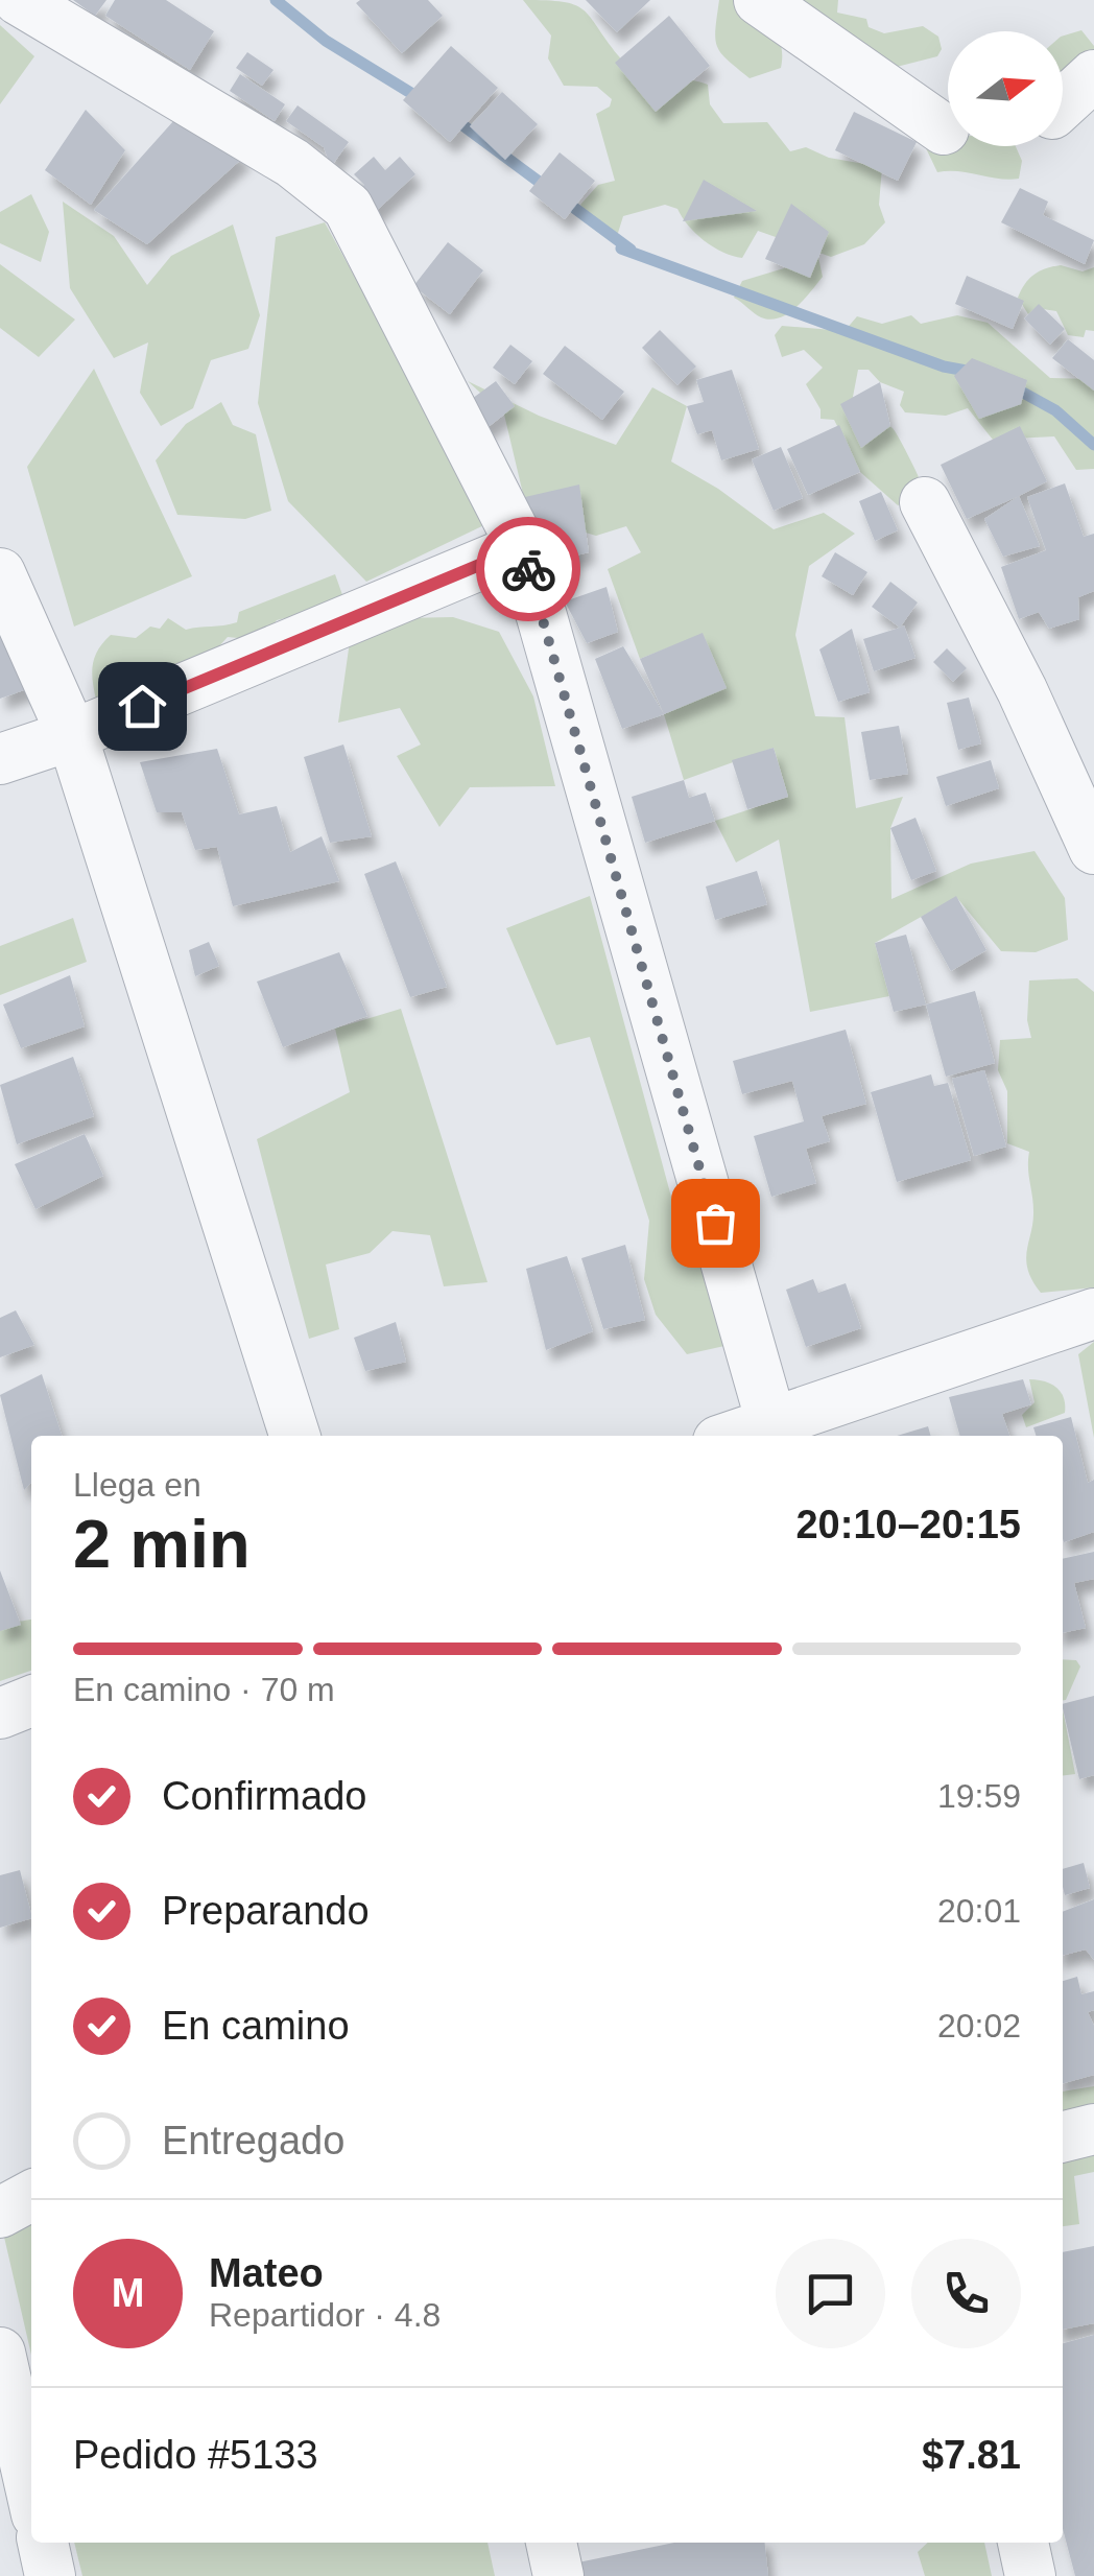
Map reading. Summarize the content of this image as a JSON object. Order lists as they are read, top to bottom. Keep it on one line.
{"north":"right","page":{"heading":["2 min","Llega en","20:10–20:15"],"panel":["Mateo","Repartidor · 4.8","Pedido #5133","$7.81"],"bar":"En camino · 70 m","list":[["Confirmado","19:59"],["Preparando","20:01"],["En camino","20:02"],"Entregado"],"round":"M"}}
